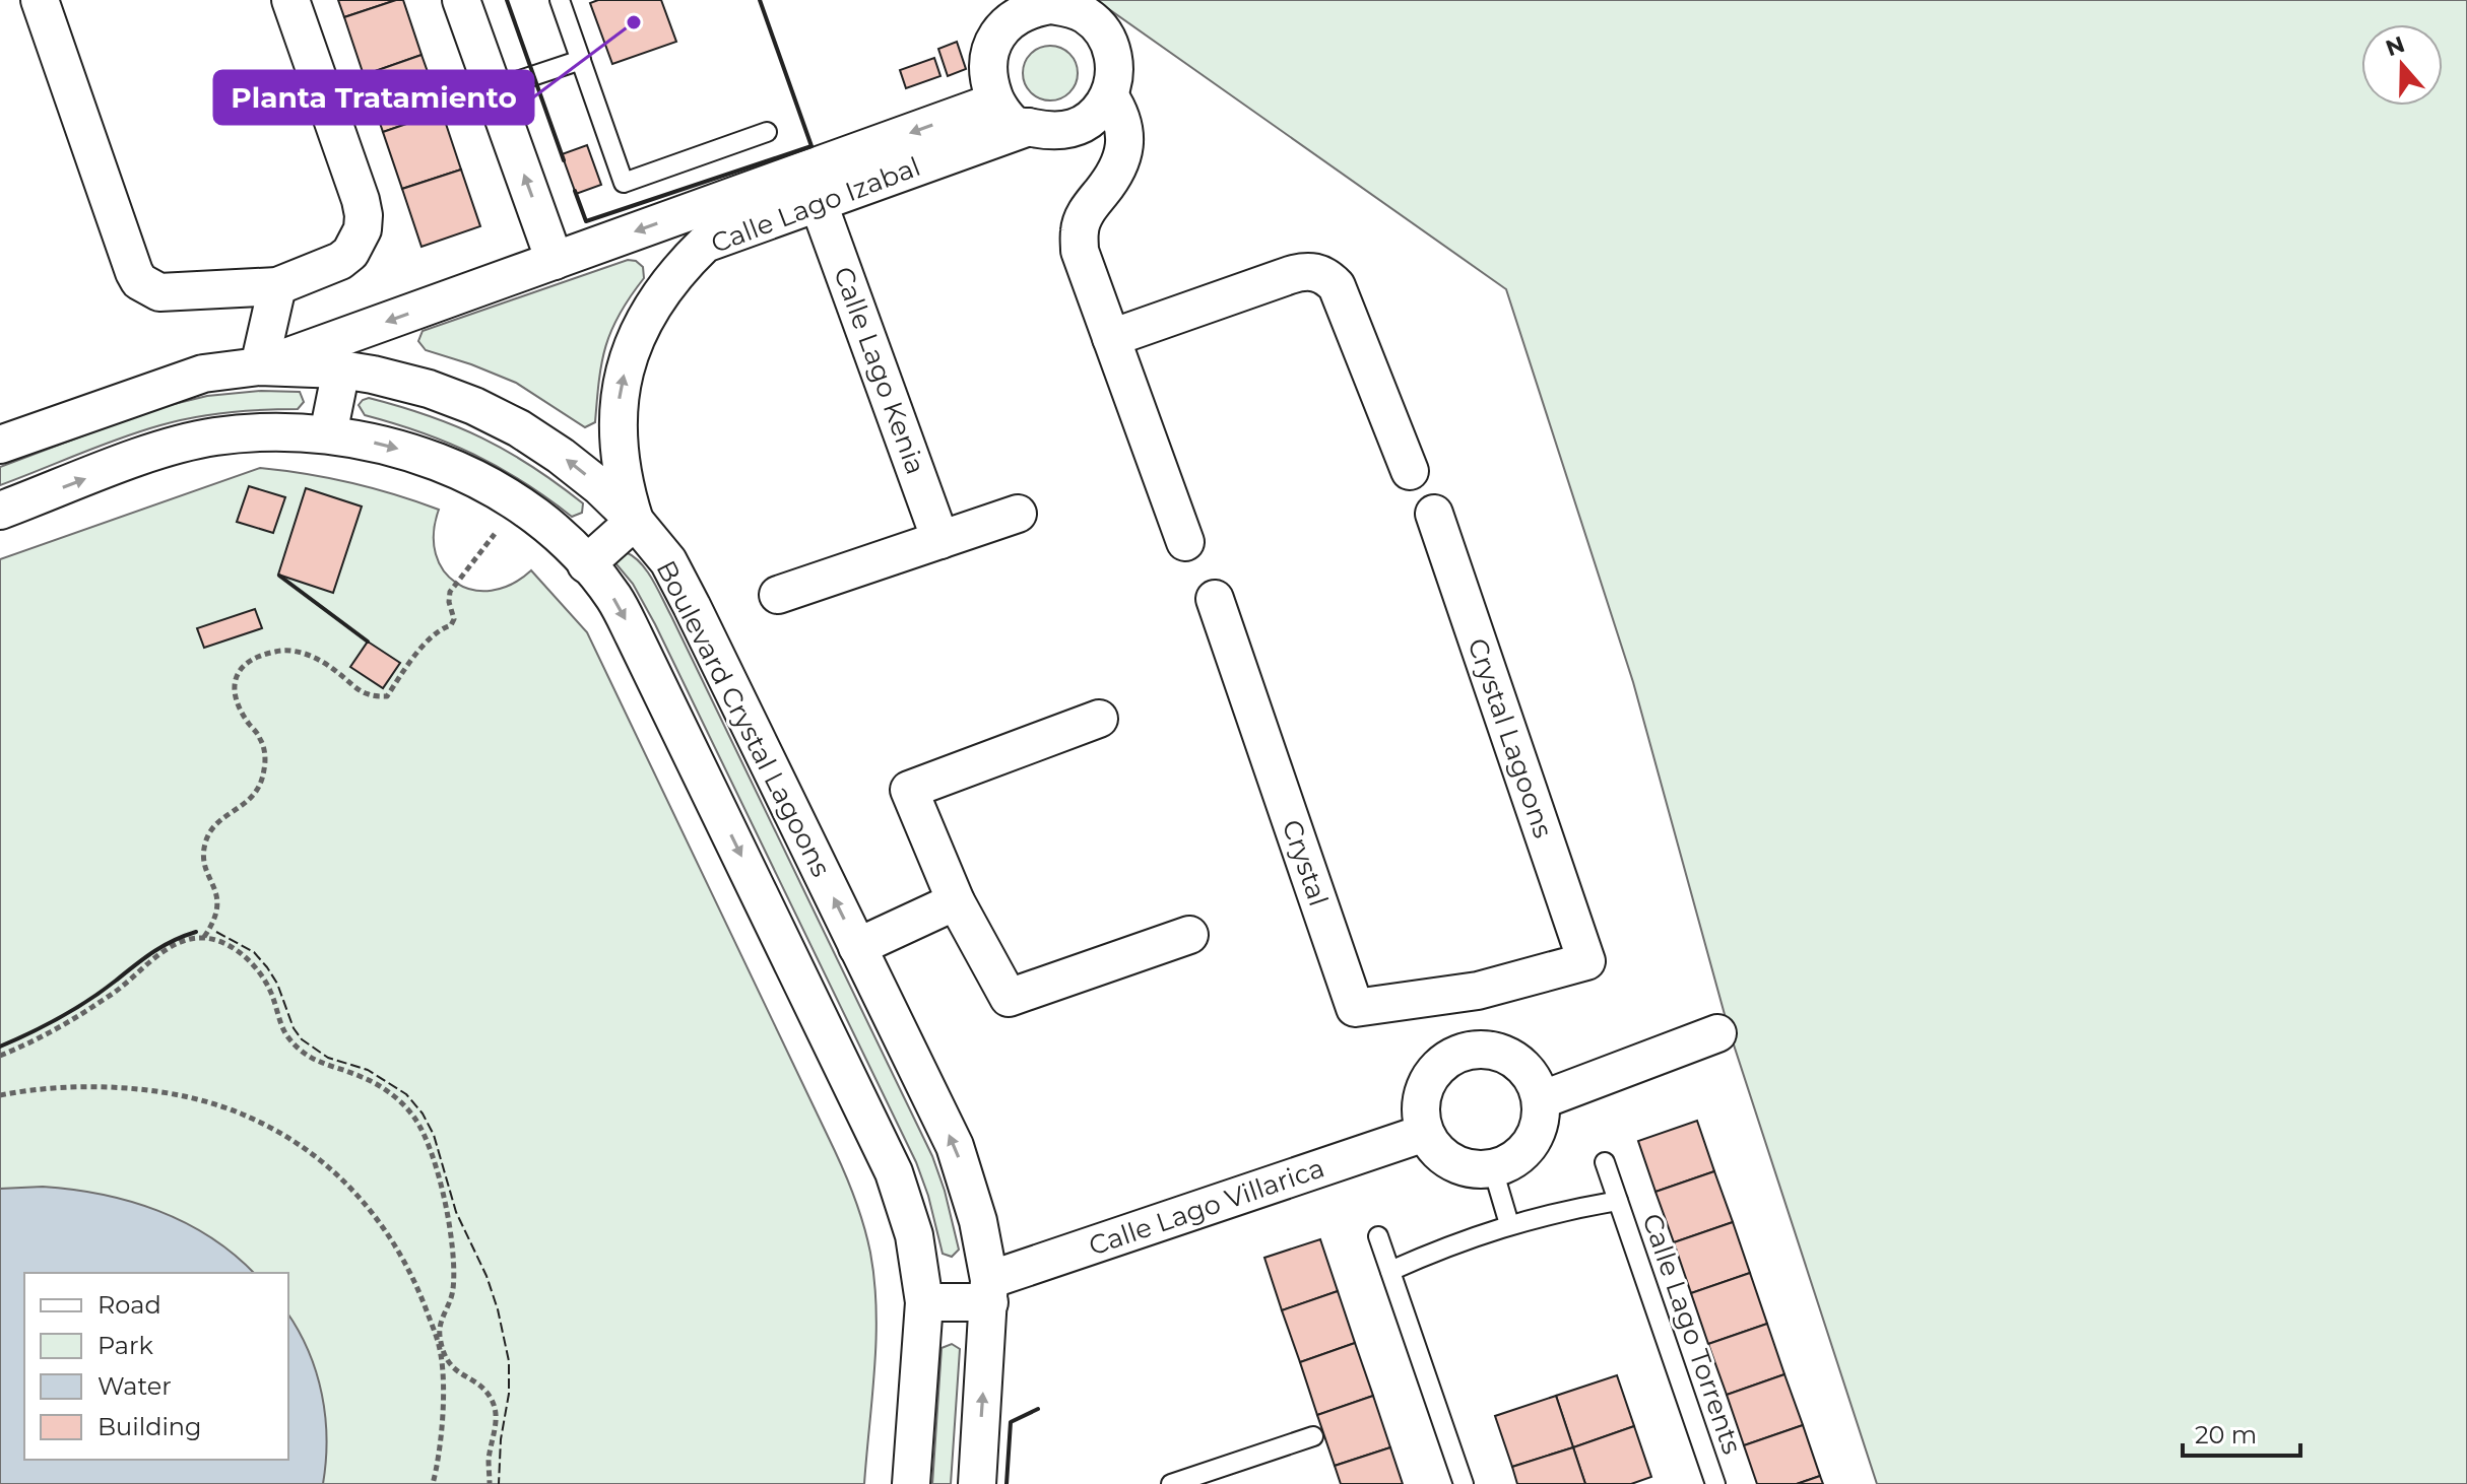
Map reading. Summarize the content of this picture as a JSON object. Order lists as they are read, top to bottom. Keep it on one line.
{"streets":{"street":["Calle Lago Izabal","Calle Lago Kenia","Boulevard Crystal Lagoons","Crystal Lagoons","Crystal","Calle Lago Villarica"],"lane":["Calle Lago Torrents"]},"crossings":[["Calle Lago Izabal","Calle Lago Kenia"],["Calle Lago Izabal","Boulevard Crystal Lagoons"],["Boulevard Crystal Lagoons","Calle Lago Villarica"],["Crystal Lagoons","Crystal"]],"places":["Planta Tratamiento"],"legend":["Road","Park","Water","Building"],"scale_bar":"20 m","north":"top"}
